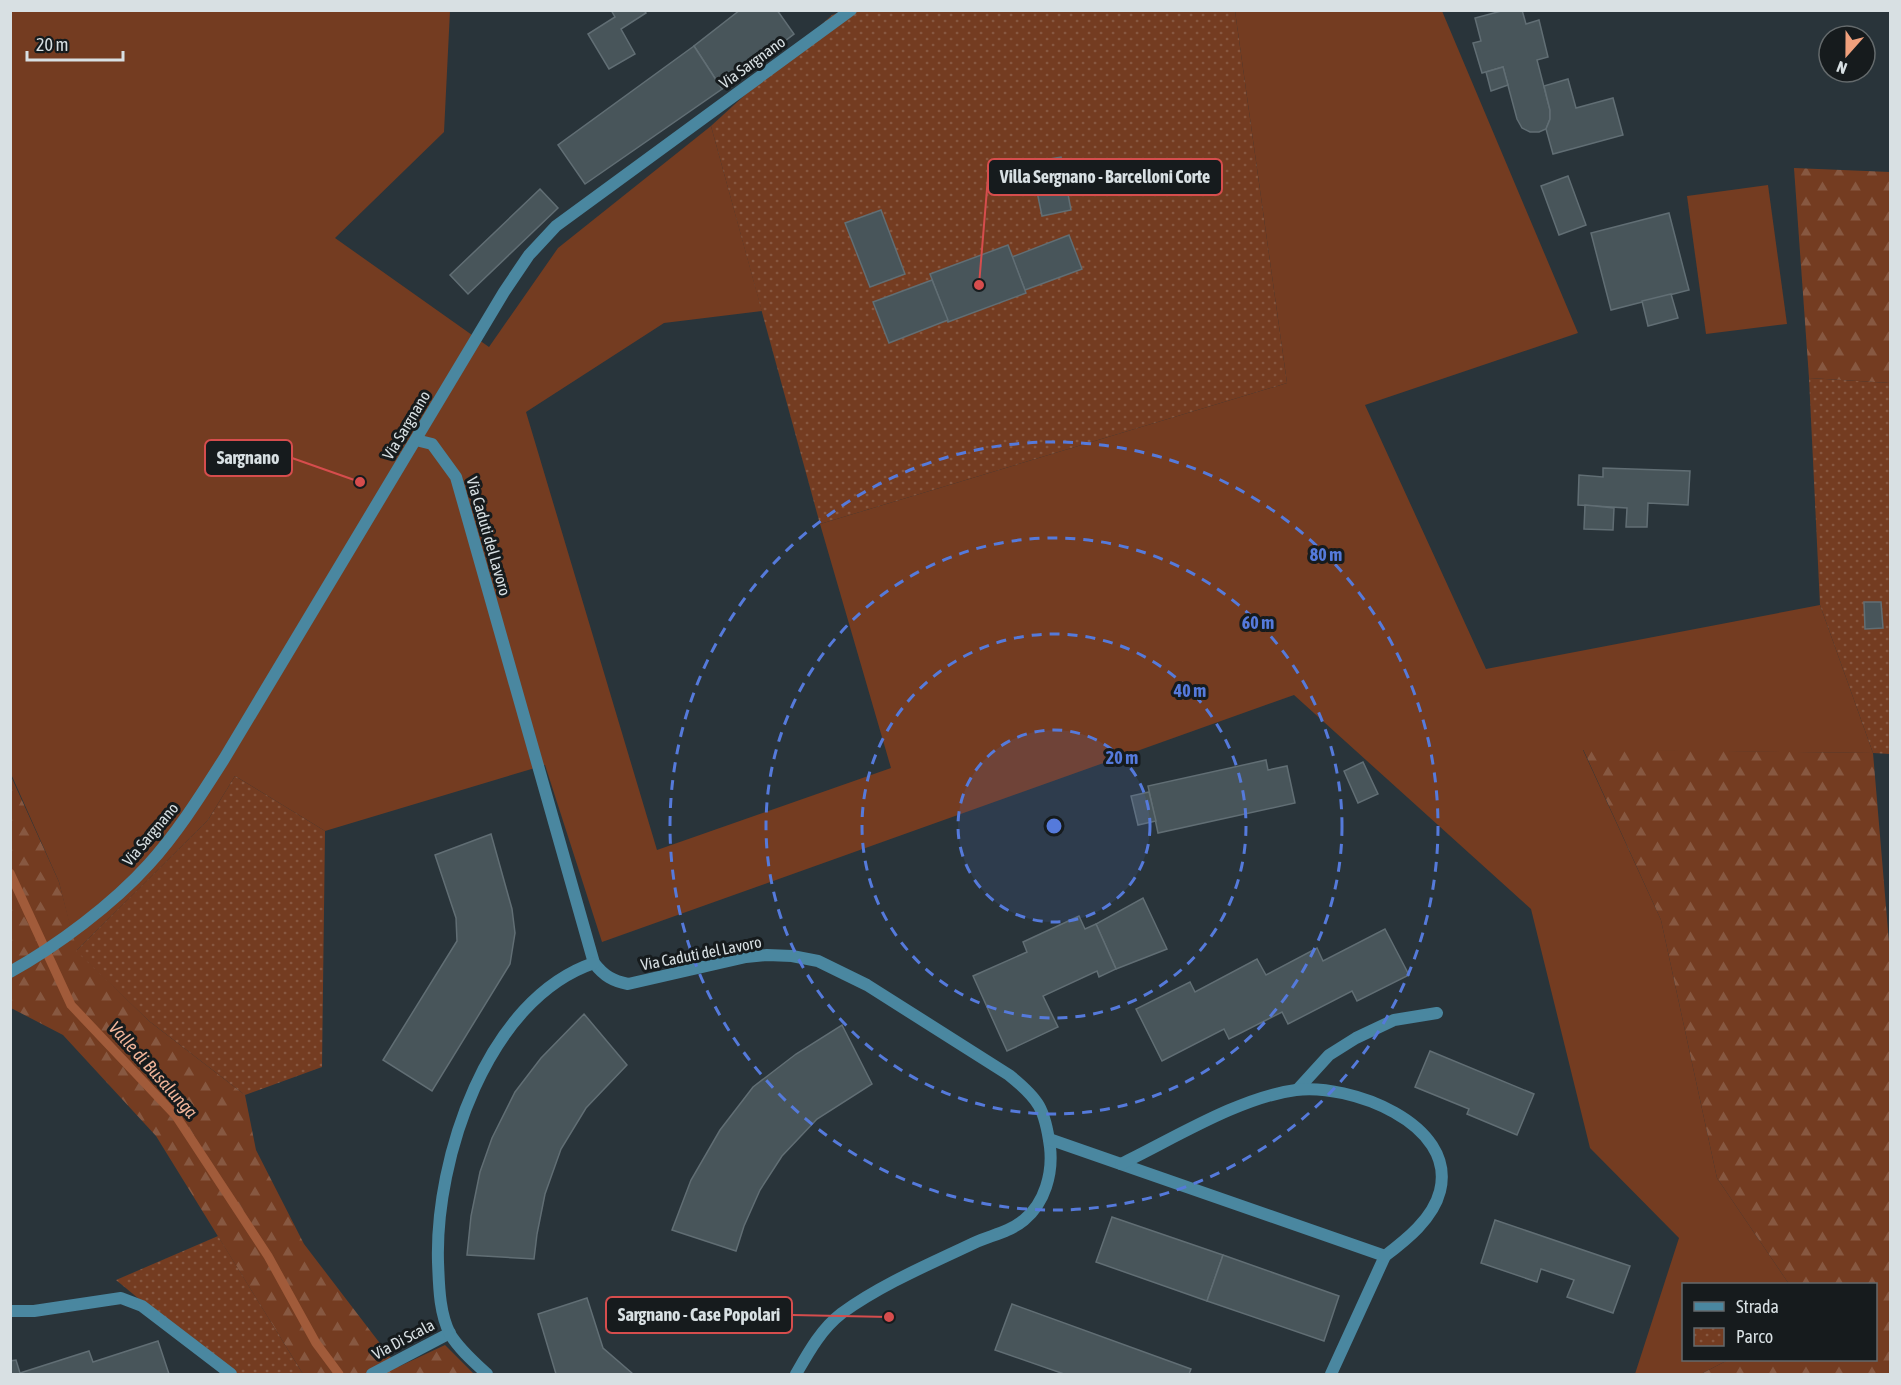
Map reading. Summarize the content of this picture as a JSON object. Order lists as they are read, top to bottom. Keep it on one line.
{"streets":{"street":["Via Sargnano","Via Caduti del Lavoro","Via Di Scala"]},"crossings":[["Via Sargnano","Via Caduti del Lavoro"]],"water":["Valle di Busalunga"],"places":["Villa Sergnano - Barcelloni Corte","Sargnano","Sargnano - Case Popolari"],"legend":["Strada","Parco"],"scale_bar":"20 m","north":"bottom","rings":["80 m","60 m","40 m","20 m"]}
